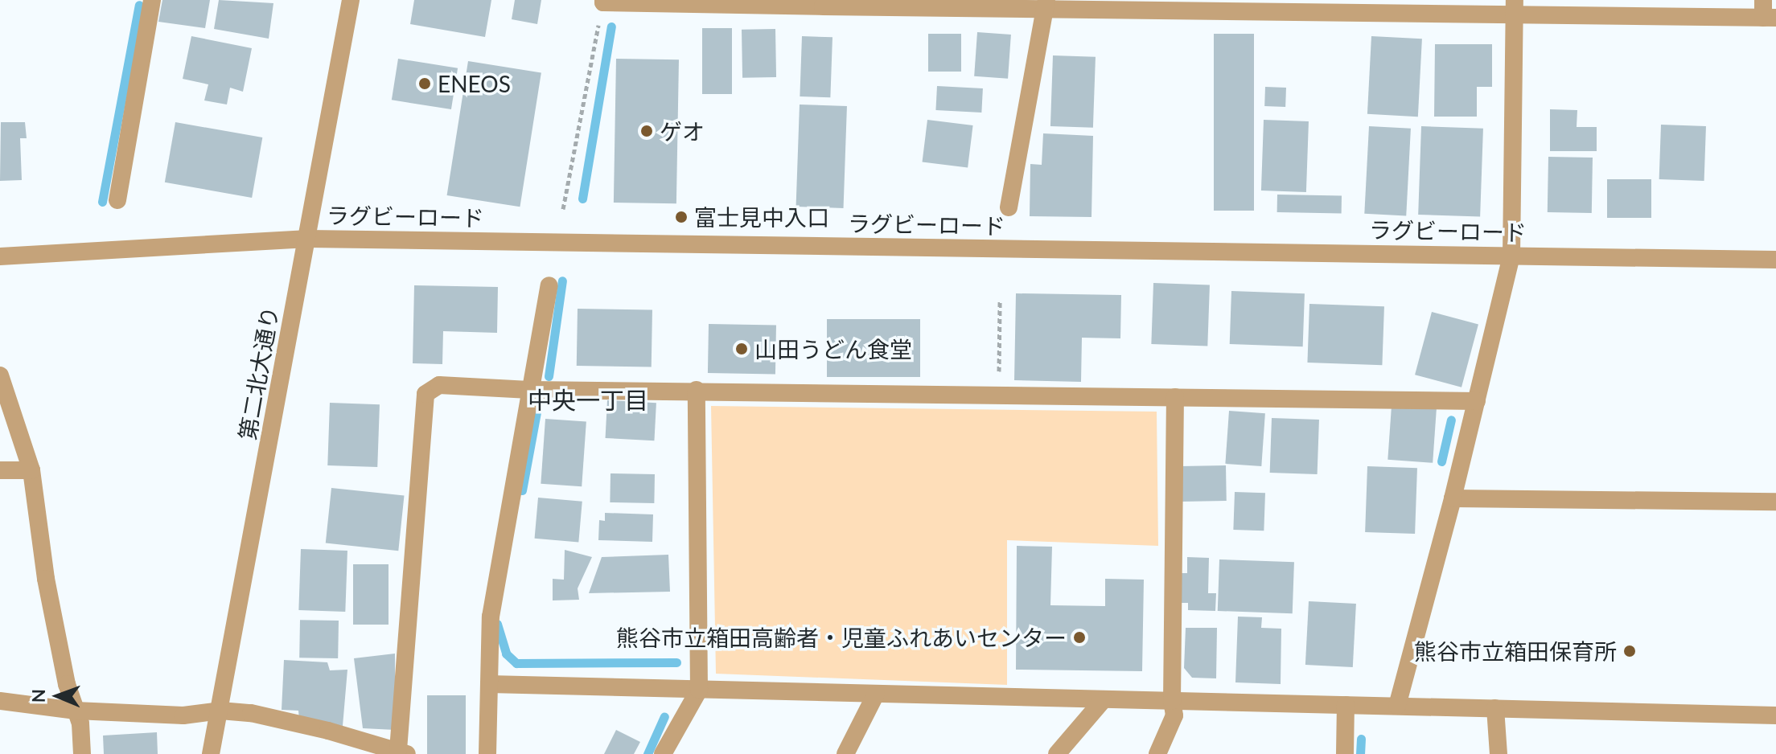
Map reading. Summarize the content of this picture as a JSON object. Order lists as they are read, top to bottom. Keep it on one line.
{"streets":{"street":["ラグビーロード","第二北大通り"]},"crossings":[["ラグビーロード","第二北大通り"]],"districts":["中央一丁目"],"places":["ENEOS","ゲオ","富士見中入口","山田うどん食堂","熊谷市立箱田高齢者・児童ふれあいセンター","熊谷市立箱田保育所"],"north":"left"}
